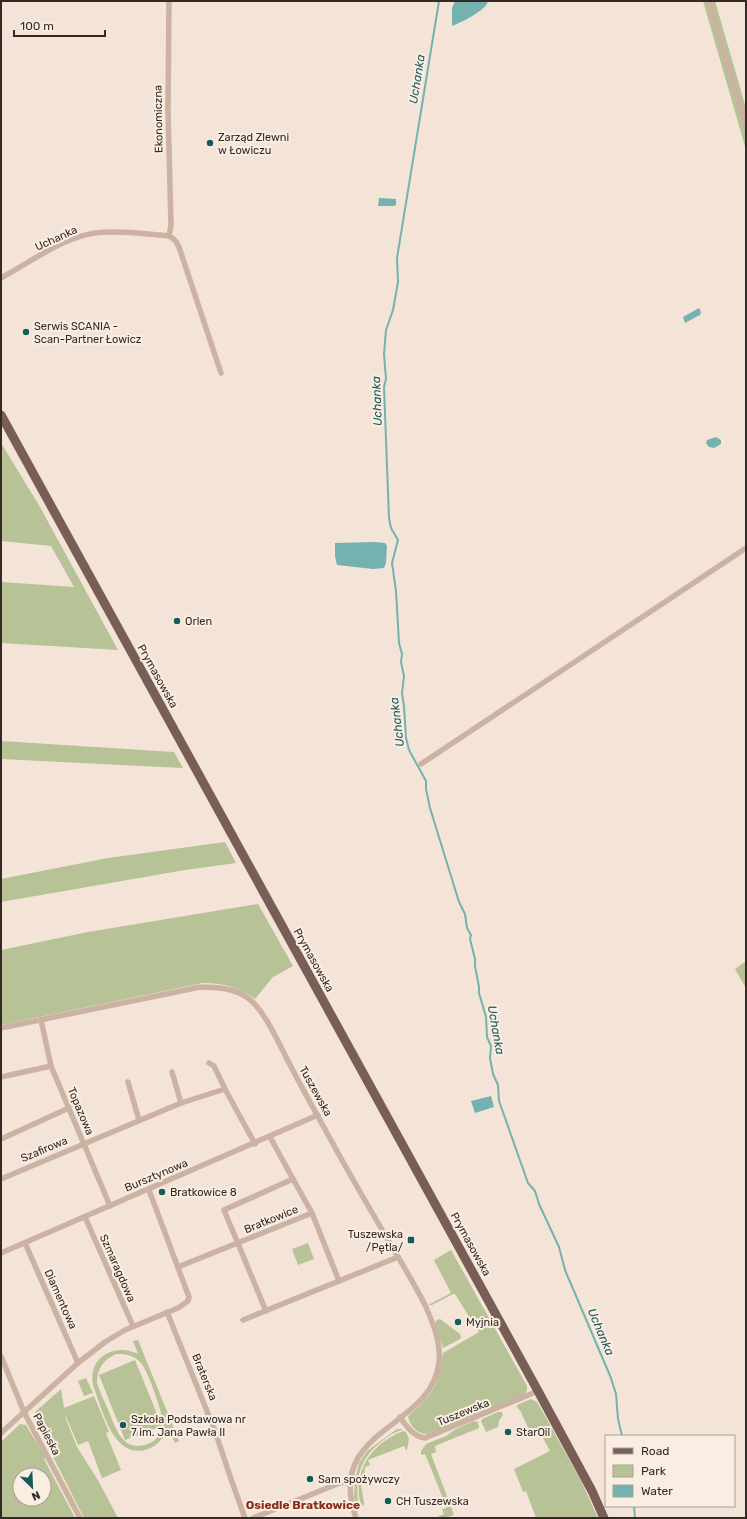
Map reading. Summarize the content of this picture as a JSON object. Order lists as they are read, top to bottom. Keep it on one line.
{"streets":{"main road":["Prymasowska"],"street":["Ekonomiczna","Uchanka","Tuszewska","Topazowa","Szafirowa","Bursztynowa","Bratkowice","Szmaragdowa","Diamentowa","Braterska","Papieska"]},"crossings":[["Ekonomiczna","Uchanka"],["Prymasowska","Tuszewska"],["Tuszewska","Topazowa"],["Tuszewska","Bursztynowa"],["Topazowa","Szafirowa"],["Topazowa","Bursztynowa"],["Bursztynowa","Bratkowice"],["Bursztynowa","Szmaragdowa"],["Bursztynowa","Diamentowa"]],"districts":["Osiedle Bratkowice"],"water":["Uchanka"],"places":{"other":["Zarząd Zlewni w Łowiczu","Serwis SCANIA - Scan-Partner Łowicz","Orlen","Bratkowice 8","Myjnia","Szkoła Podstawowa nr 7 im. Jana Pawła II","StarOil","Sam spożywczy","CH Tuszewska"],"transit":["Tuszewska /Pętla/"]},"legend":["Road","Park","Water"],"scale_bar":"100 m","north":"bottom right"}
